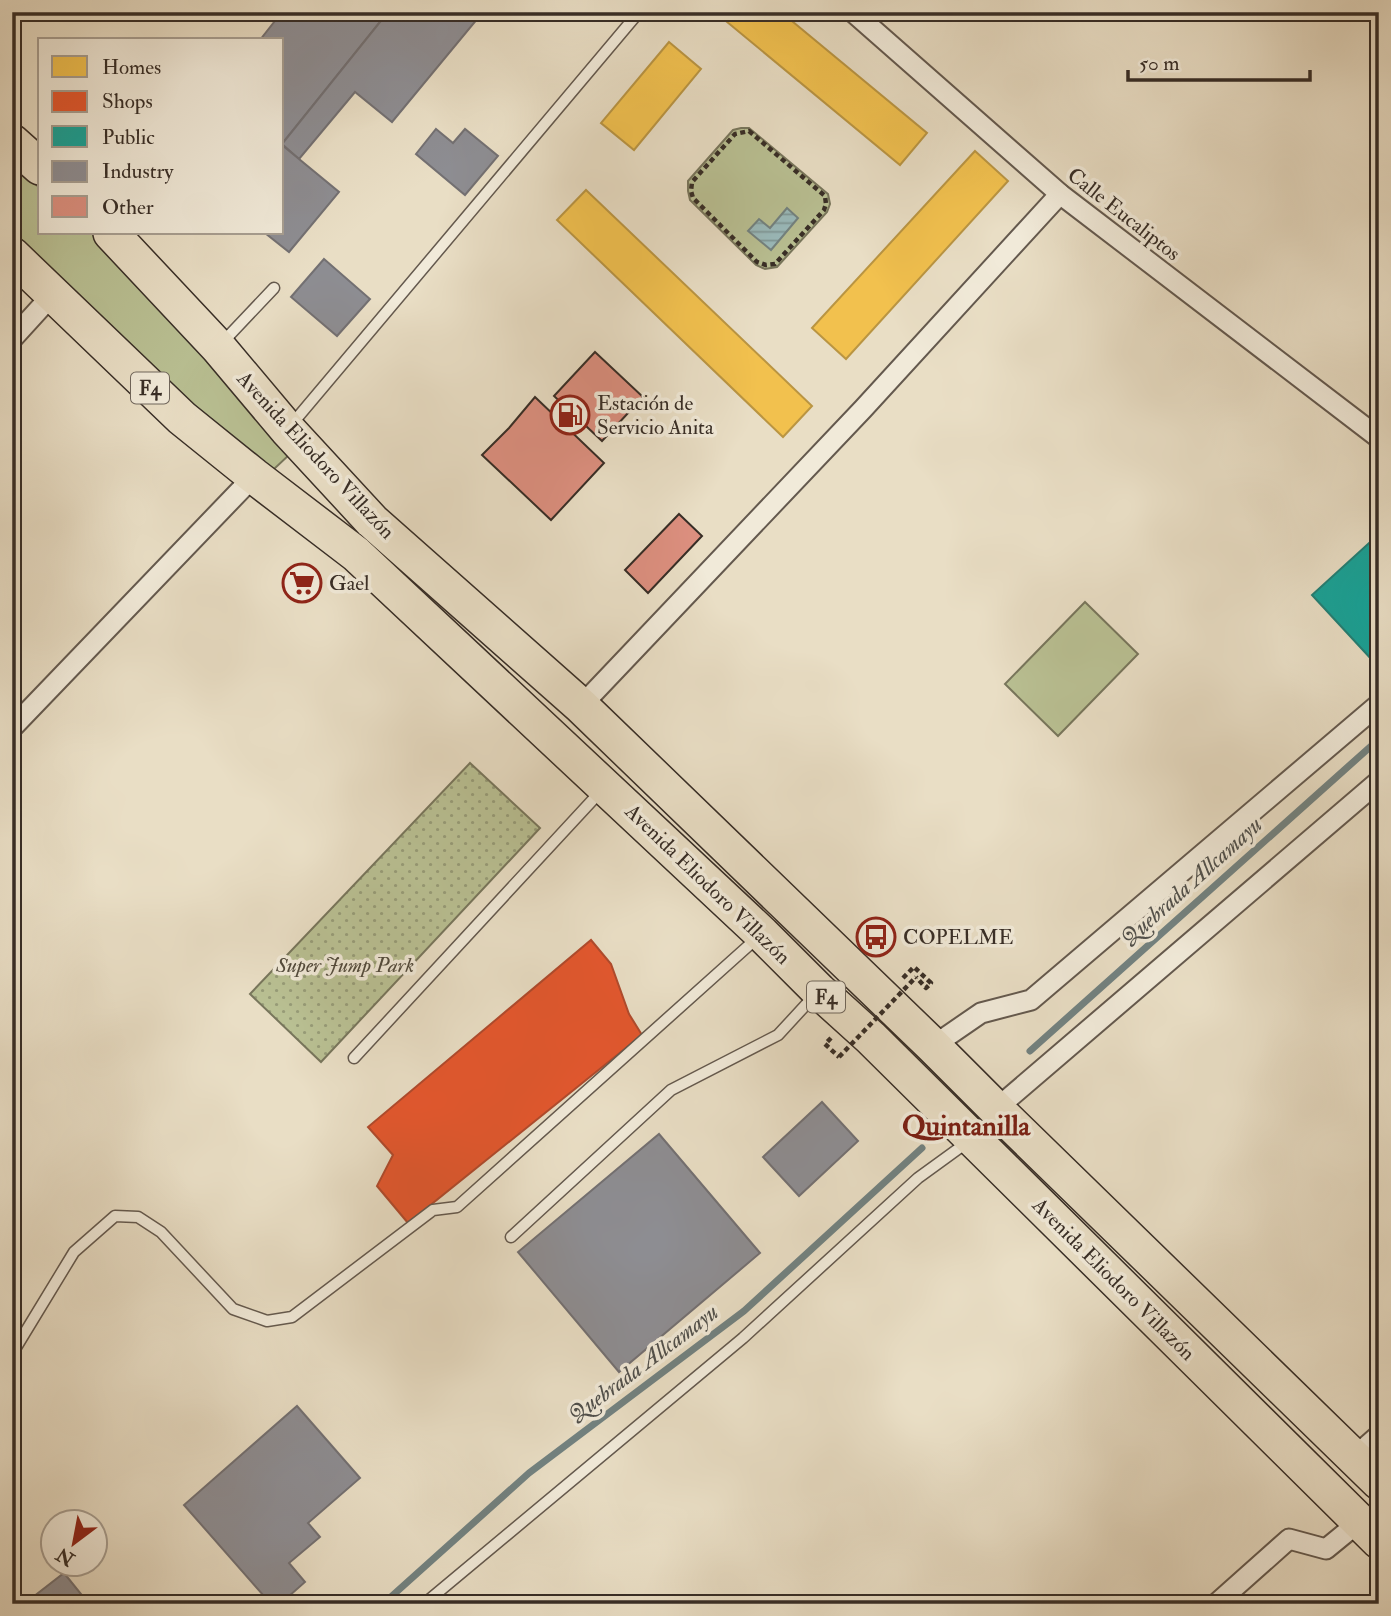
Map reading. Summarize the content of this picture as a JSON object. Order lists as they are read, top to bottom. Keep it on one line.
{"streets":{"highway":["F4","Avenida Eliodoro Villazón"],"street":["Calle Eucaliptos"]},"districts":["Quintanilla"],"water":["Quebrada Allcamayu"],"parks":["Super Jump Park"],"places":{"fuel station":["Estación de Servicio Anita"],"supermarket":["Gael"],"bus stop":["COPELME"]},"legend":["Homes","Shops","Public","Industry","Other"],"scale_bar":"50 m","north":"bottom left"}
